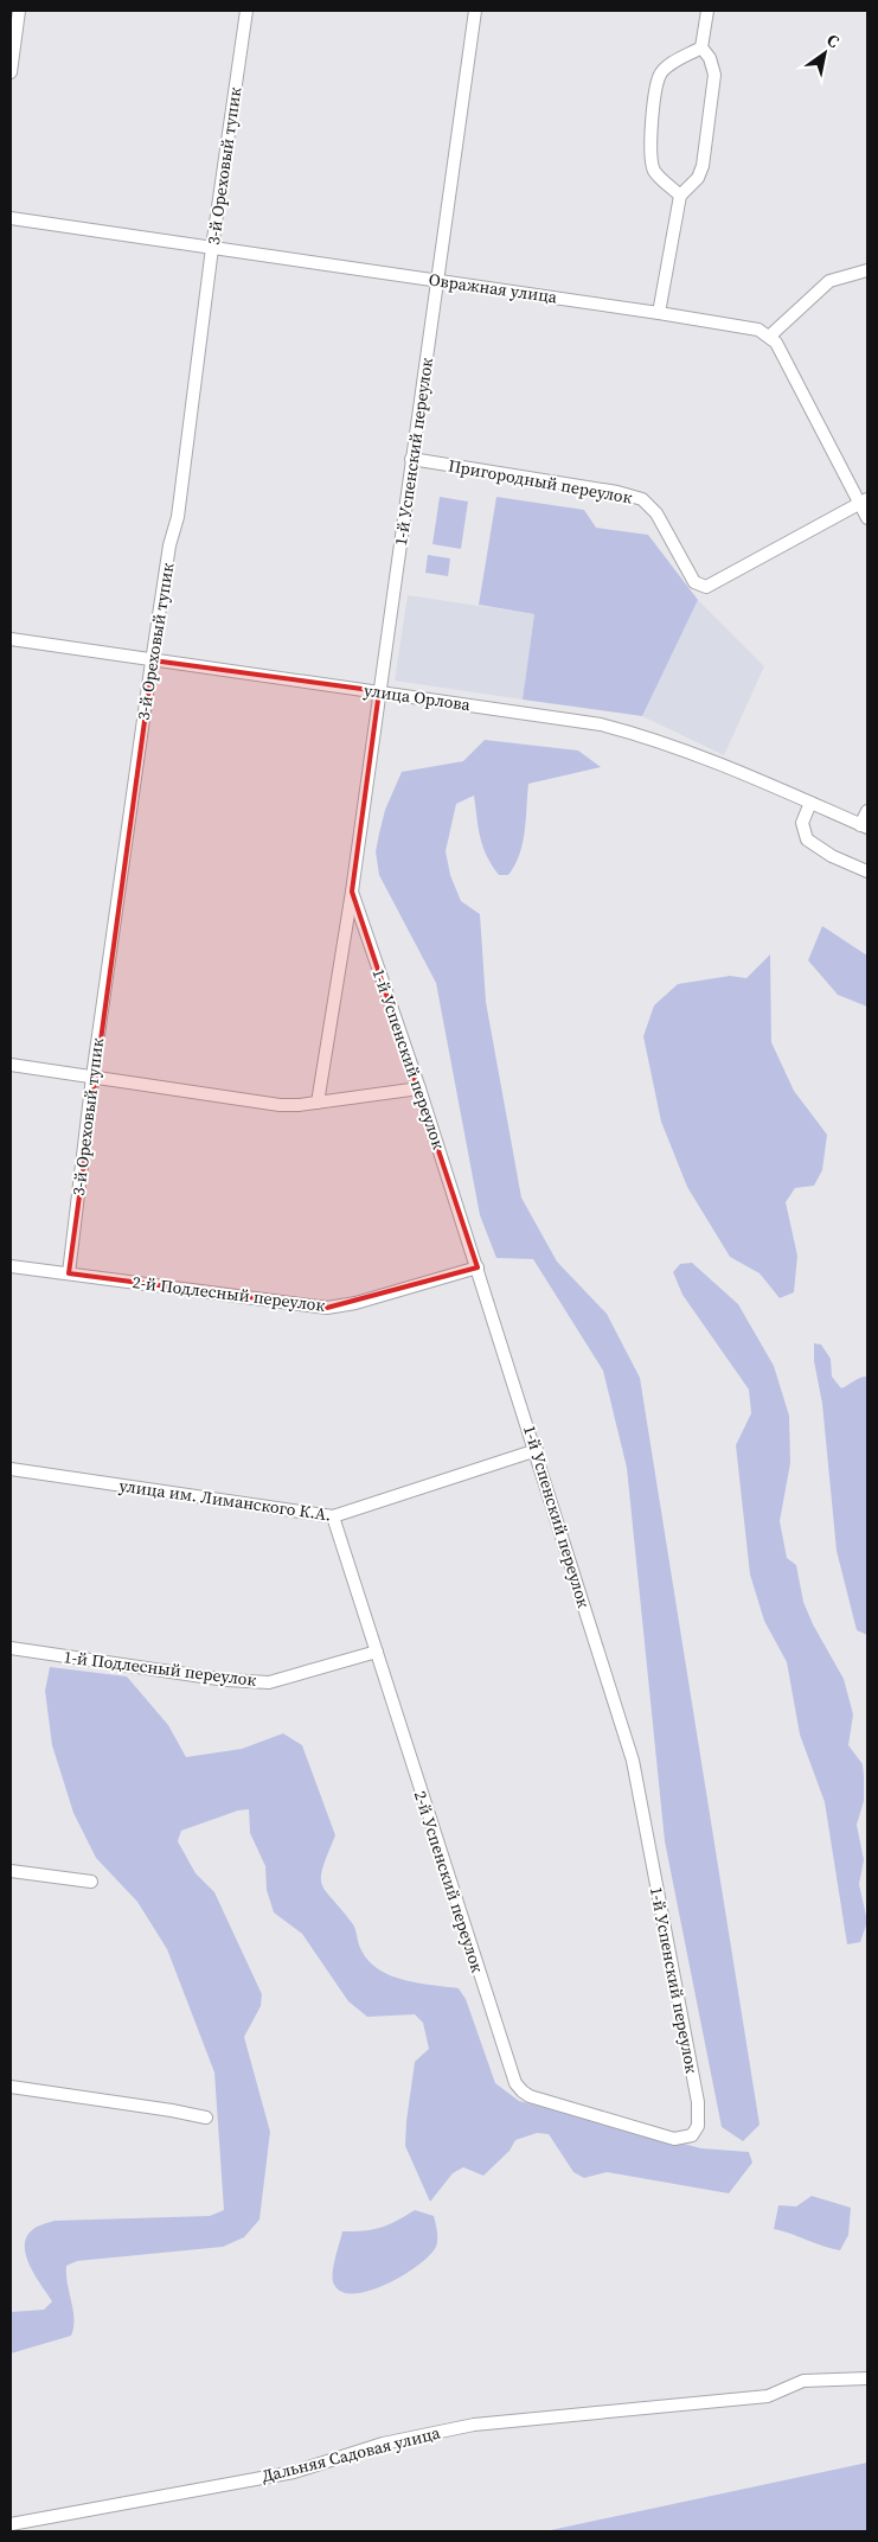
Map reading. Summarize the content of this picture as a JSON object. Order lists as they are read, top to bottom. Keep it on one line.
{"streets":{"street":["3-й Ореховый тупик","Овражная улица","1-й Успенский переулок","Пригородный переулок","улица Орлова","2-й Подлесный переулок","улица им. Лиманского К.А.","1-й Подлесный переулок","2-й Успенский переулок","Дальняя Садовая улица"]},"crossings":[["3-й Ореховый тупик","Овражная улица"],["3-й Ореховый тупик","улица Орлова"],["3-й Ореховый тупик","2-й Подлесный переулок"],["Овражная улица","1-й Успенский переулок"],["1-й Успенский переулок","Пригородный переулок"],["1-й Успенский переулок","улица Орлова"],["1-й Успенский переулок","2-й Подлесный переулок"],["1-й Успенский переулок","улица им. Лиманского К.А."],["1-й Успенский переулок","2-й Успенский переулок"],["улица им. Лиманского К.А.","2-й Успенский переулок"],["1-й Подлесный переулок","2-й Успенский переулок"]],"north":"top right"}
